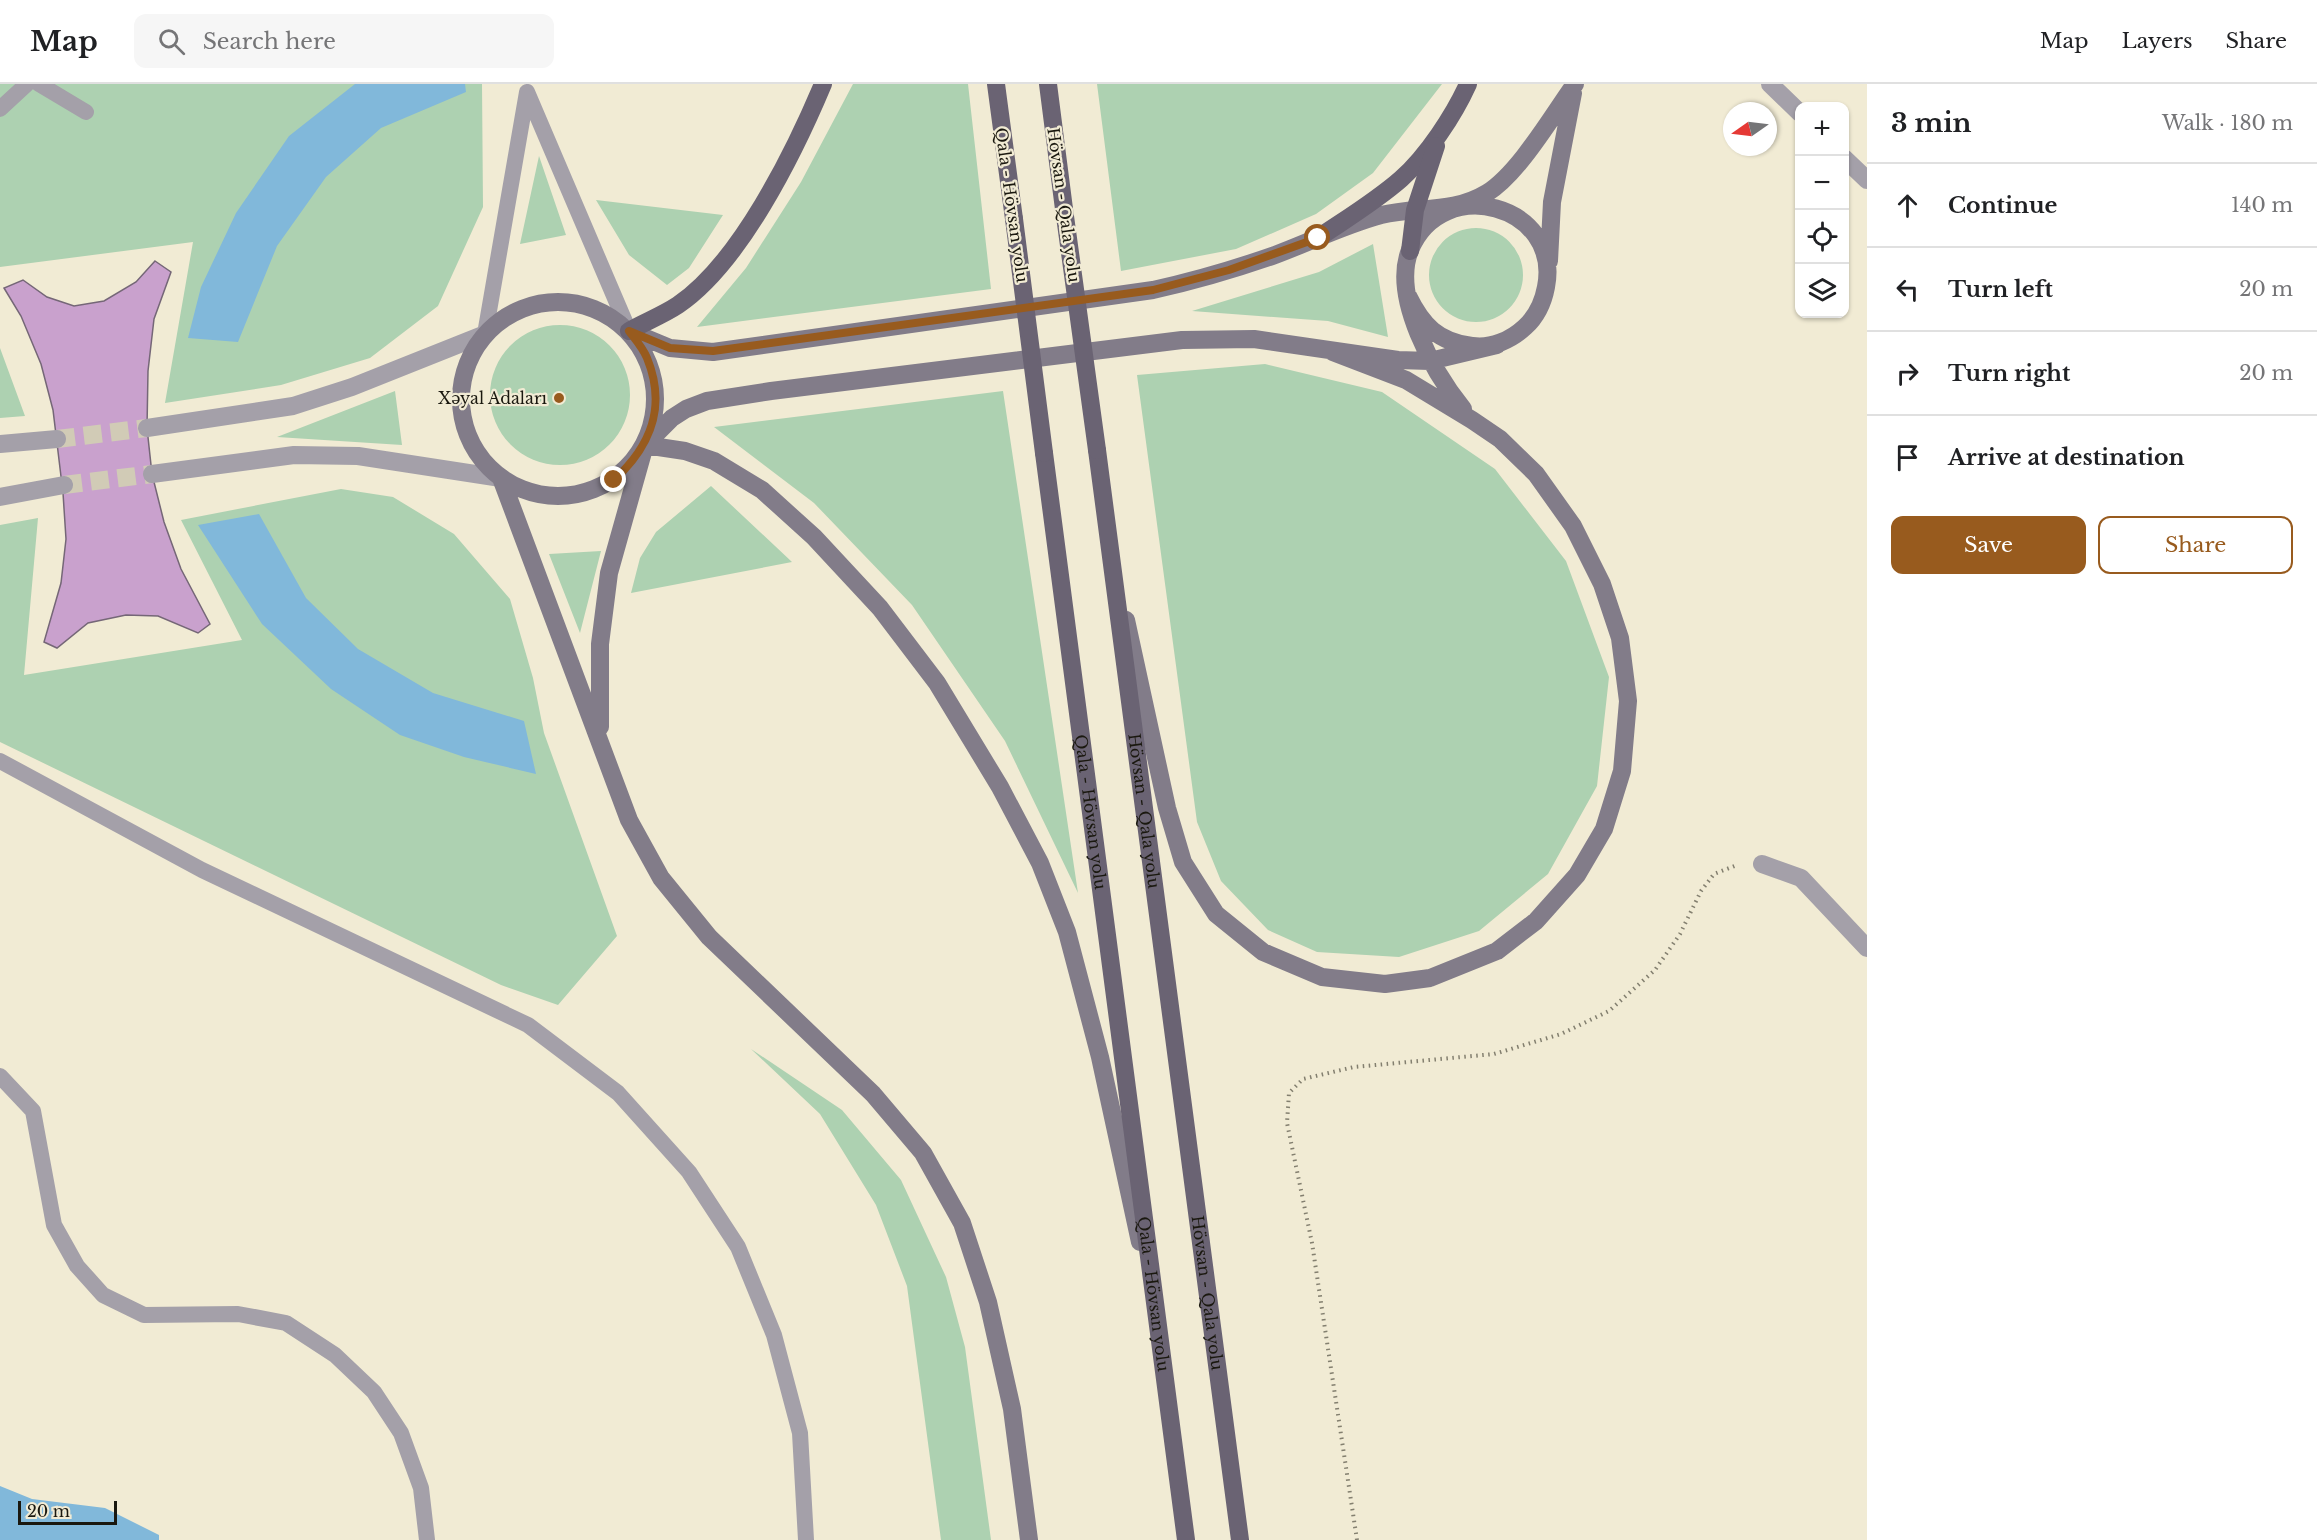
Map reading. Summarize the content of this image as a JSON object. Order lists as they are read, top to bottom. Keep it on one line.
{"streets":{"main road":["Qala - Hövsan yolu","Hövsan - Qala yolu"]},"places":["Xəyal Adaları"],"scale_bar":"20 m","north":"left","page":{"header":"Map","search":"Search here","nav":["Map","Layers","Share"],"heading":["3 min","Walk · 180 m"],"map_buttons":["+","−"],"list":[["Continue","140 m"],["Turn left","20 m"],["Turn right","20 m"],"Arrive at destination"],"buttons":["Save","Share"],"scale":"20 m"}}
